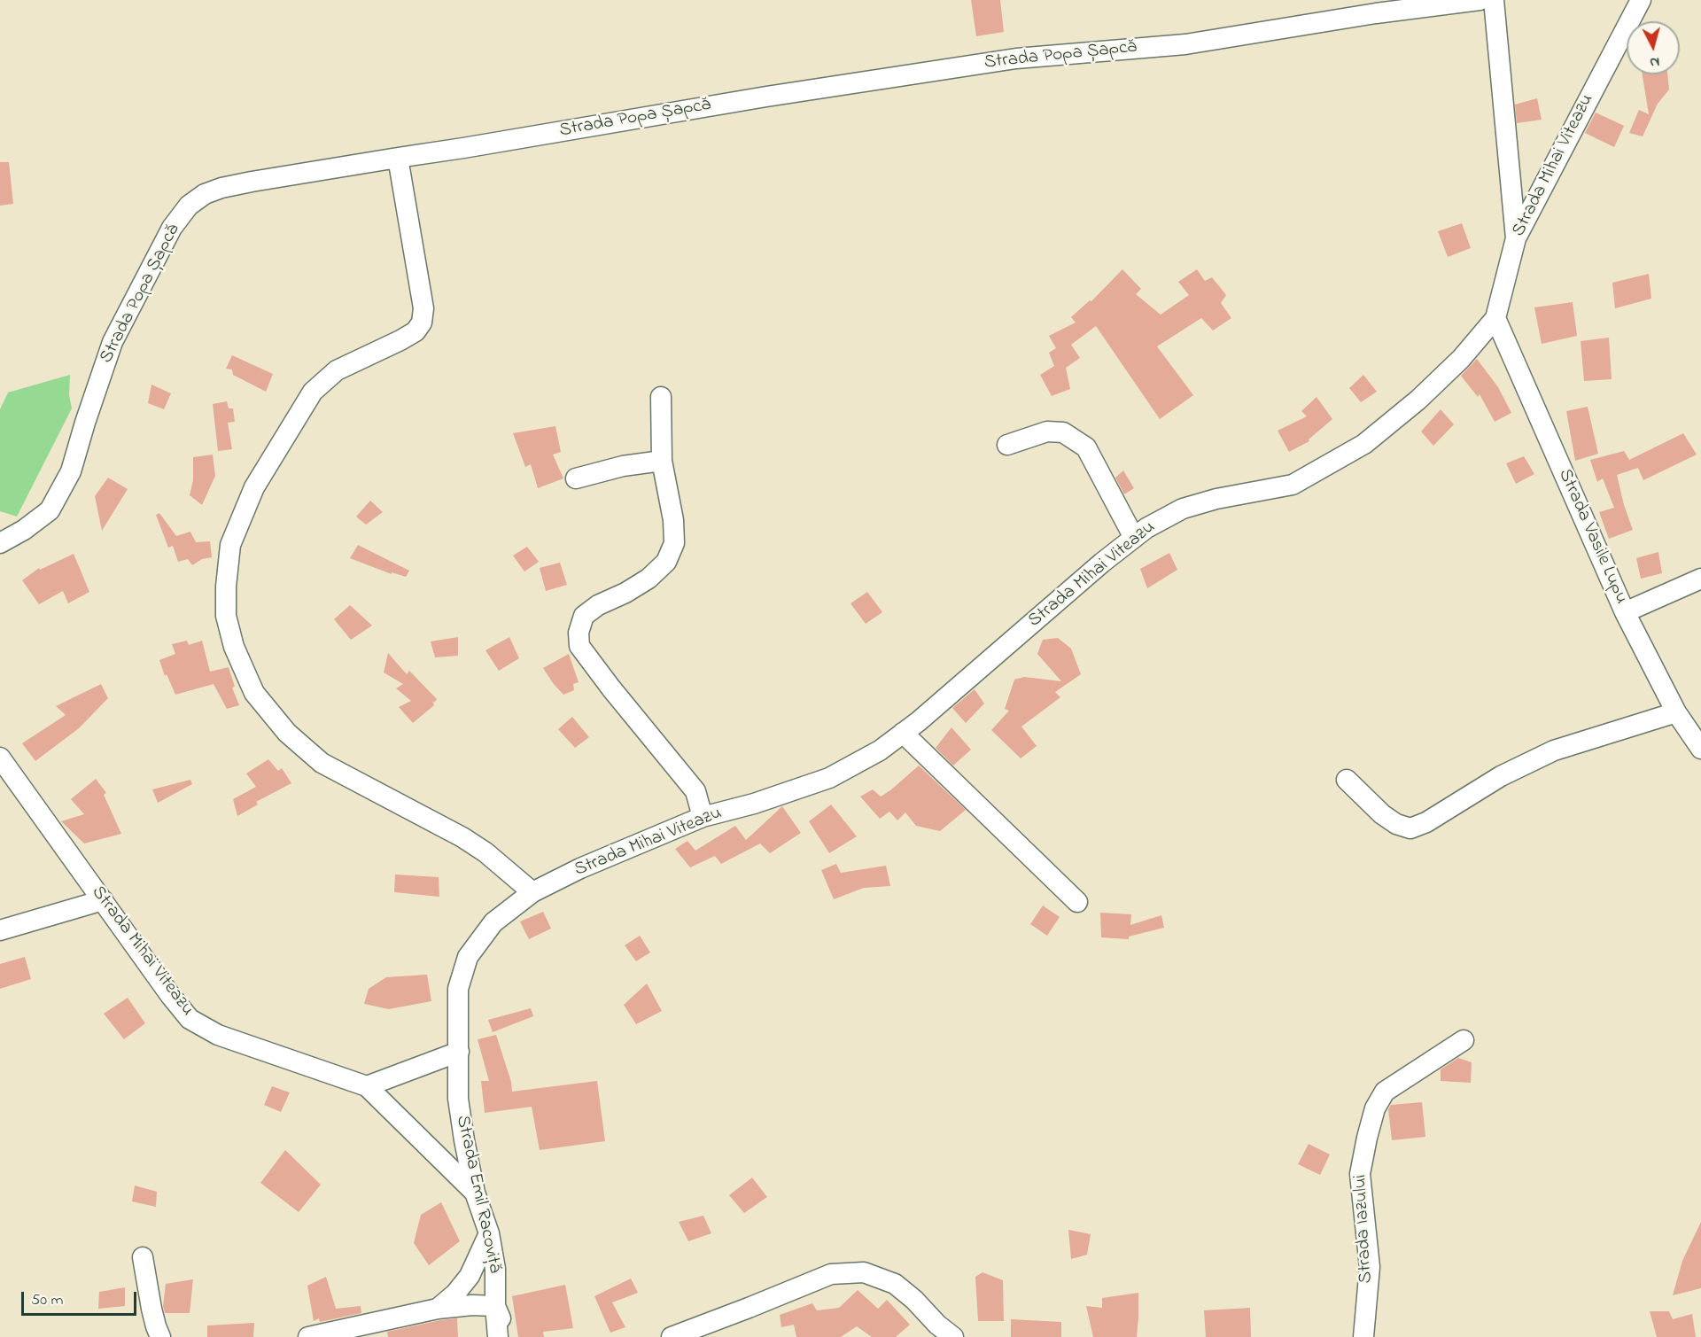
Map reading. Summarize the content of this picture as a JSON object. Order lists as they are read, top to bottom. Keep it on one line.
{"streets":{"street":["Strada Popa Șapcă","Strada Mihai Viteazu","Strada Vasile Lupu","Strada Emil Racoviță","Strada Iazului"]},"crossings":[["Strada Mihai Viteazu","Strada Vasile Lupu"],["Strada Mihai Viteazu","Strada Emil Racoviță"]],"scale_bar":"50 m","north":"bottom"}
